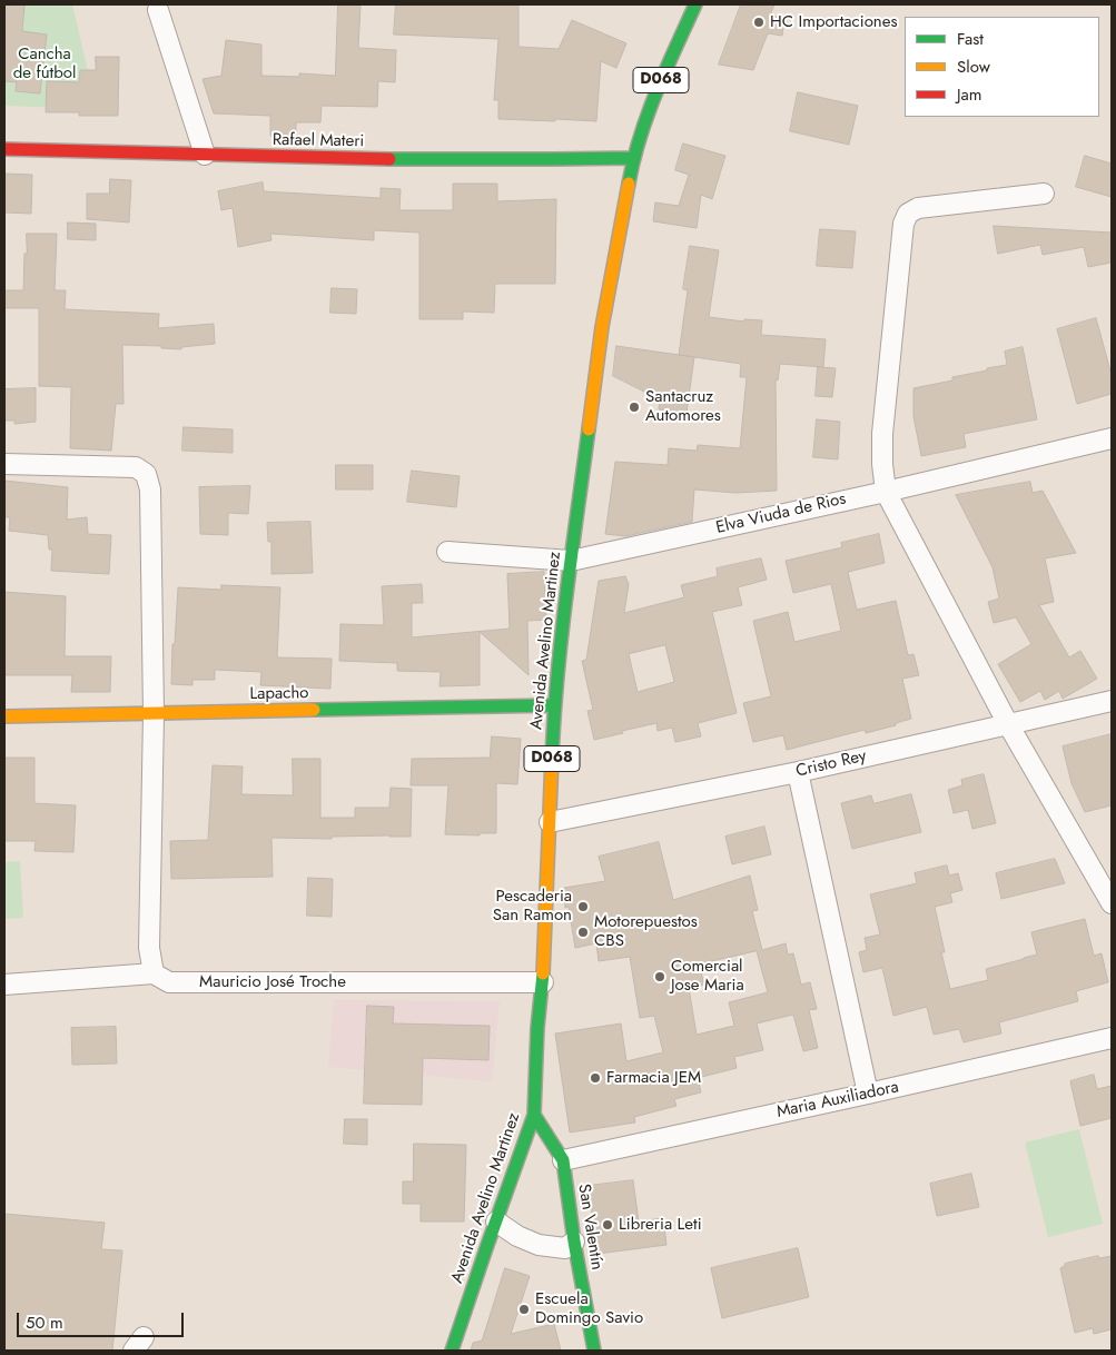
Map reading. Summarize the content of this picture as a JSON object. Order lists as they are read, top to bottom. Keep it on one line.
{"streets":{"main road":["D068","Rafael Materi","Avenida Avelino Martinez","Lapacho","San Valentín"],"street":["Elva Viuda de Rios","Cristo Rey","Mauricio José Troche","Maria Auxiliadora"]},"crossings":[["Rafael Materi","Avenida Avelino Martinez"],["Elva Viuda de Rios","Avenida Avelino Martinez"],["Avenida Avelino Martinez","Lapacho"],["Avenida Avelino Martinez","Cristo Rey"],["Avenida Avelino Martinez","Mauricio José Troche"],["Avenida Avelino Martinez","San Valentín"],["Maria Auxiliadora","San Valentín"]],"parks":["Cancha de fútbol"],"places":["HC Importaciones","Santacruz Automores","Pescaderia San Ramon","Motorepuestos CBS","Comercial Jose Maria","Farmacia JEM","Libreria Leti","Escuela Domingo Savio"],"legend":["Fast","Slow","Jam"],"scale_bar":"50 m"}
